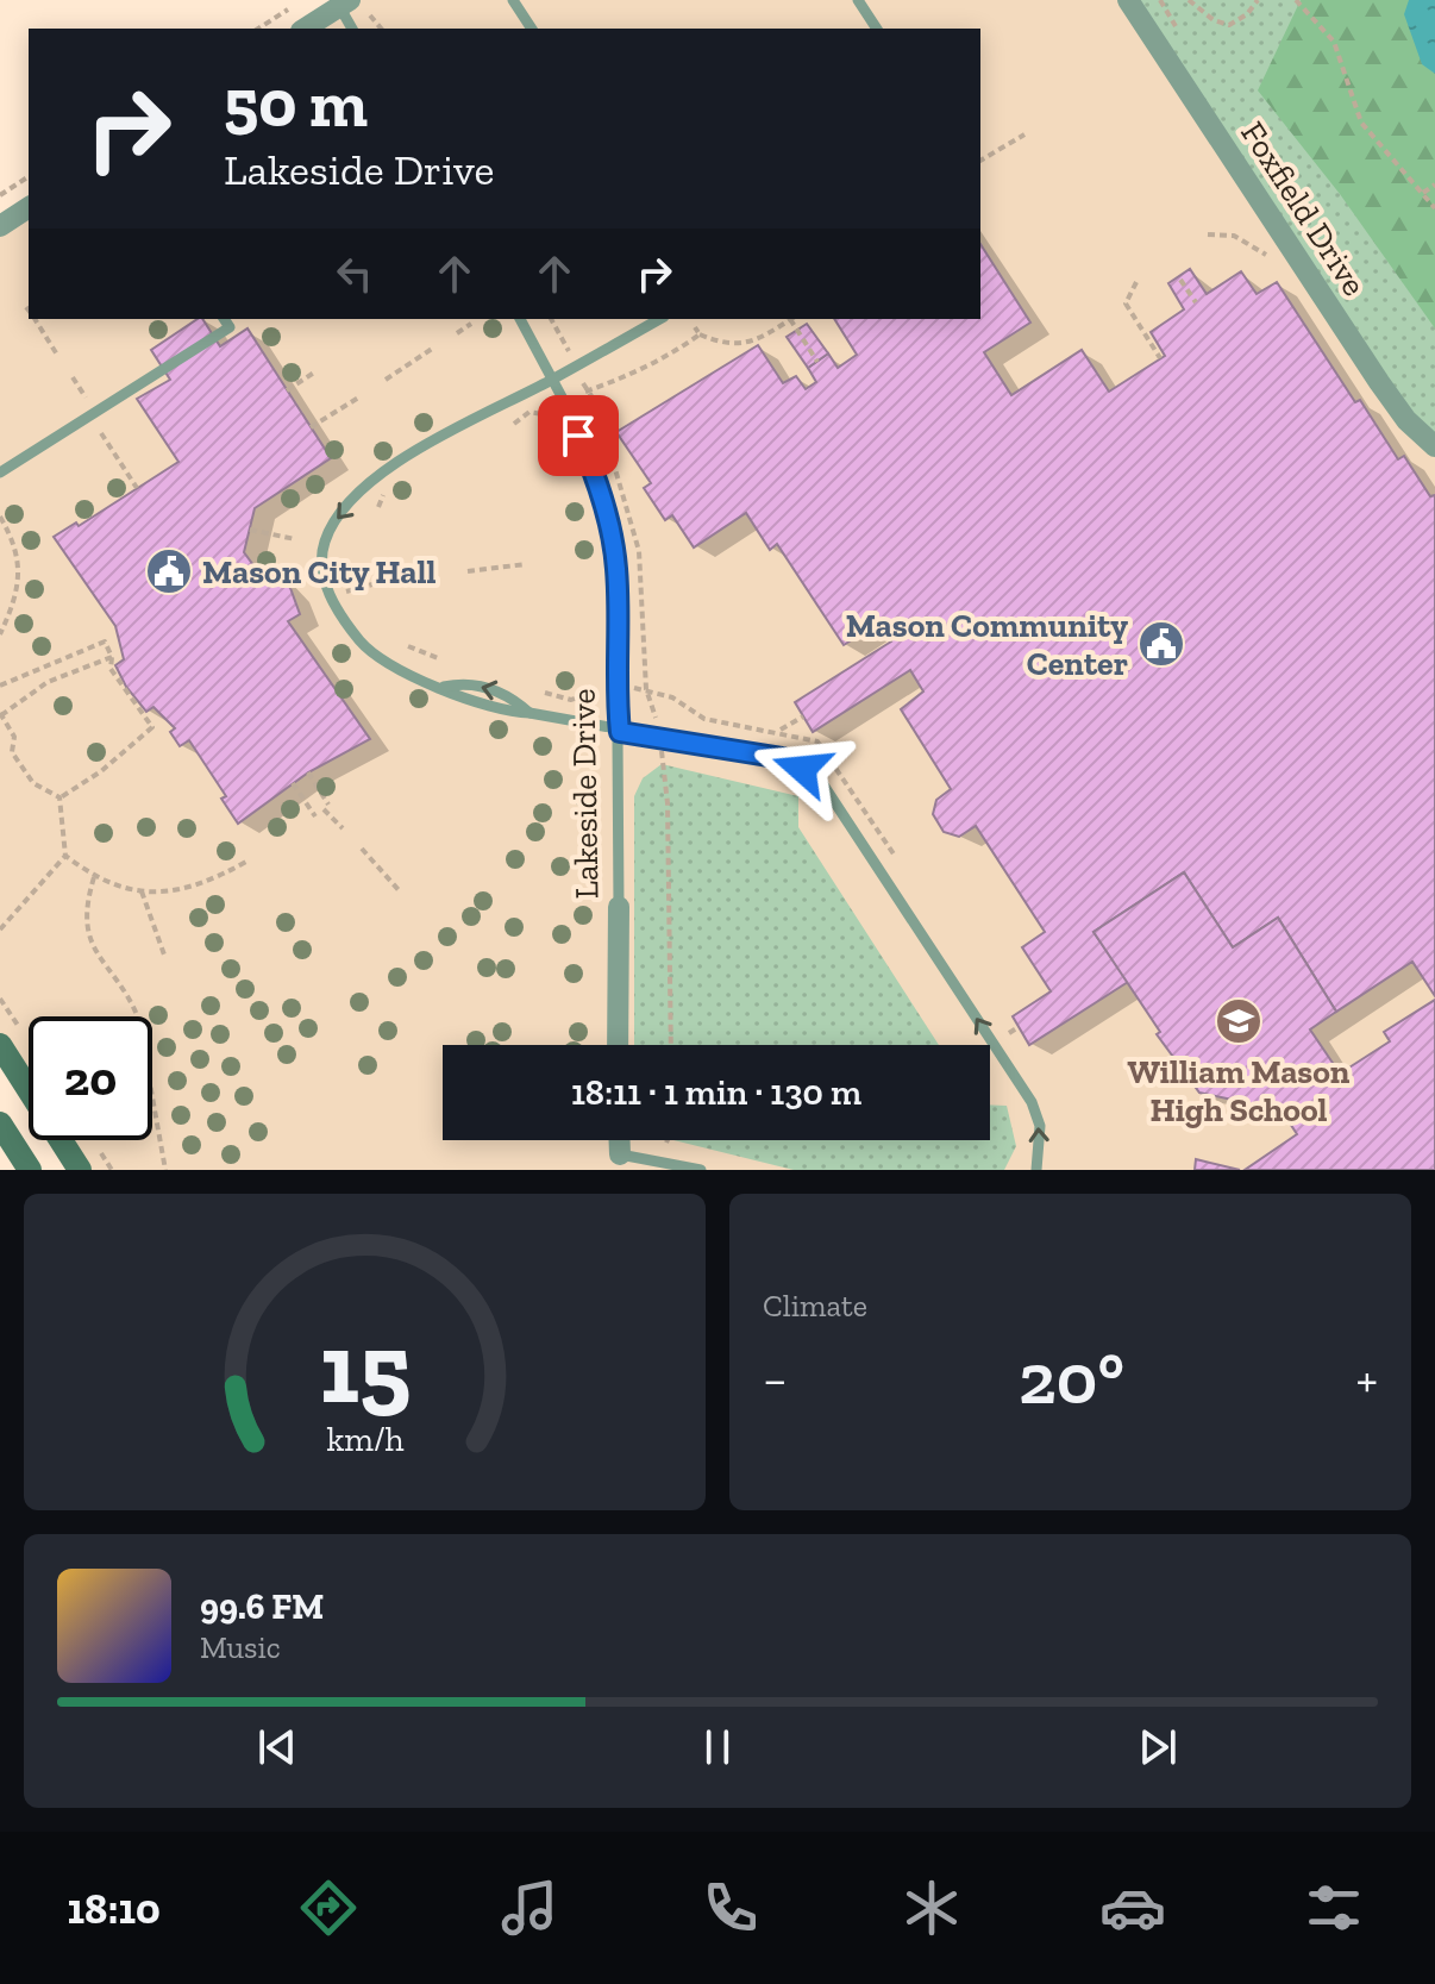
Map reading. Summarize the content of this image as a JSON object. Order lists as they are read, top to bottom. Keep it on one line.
{"streets":{"street":["Foxfield Drive","Lakeside Drive"]},"places":{"public building":["Mason City Hall","Mason Community Center"],"school or university":["William Mason High School"]},"page":{"turn":["50 m","Lakeside Drive"],"limit":"20","trip":"18:11 · 1 min · 130 m","tile":"Climate","heat":["−","20°","+"],"song":["99.6 FM","Music"],"tabs":"18:10","gauge":["15","km/h"]}}
